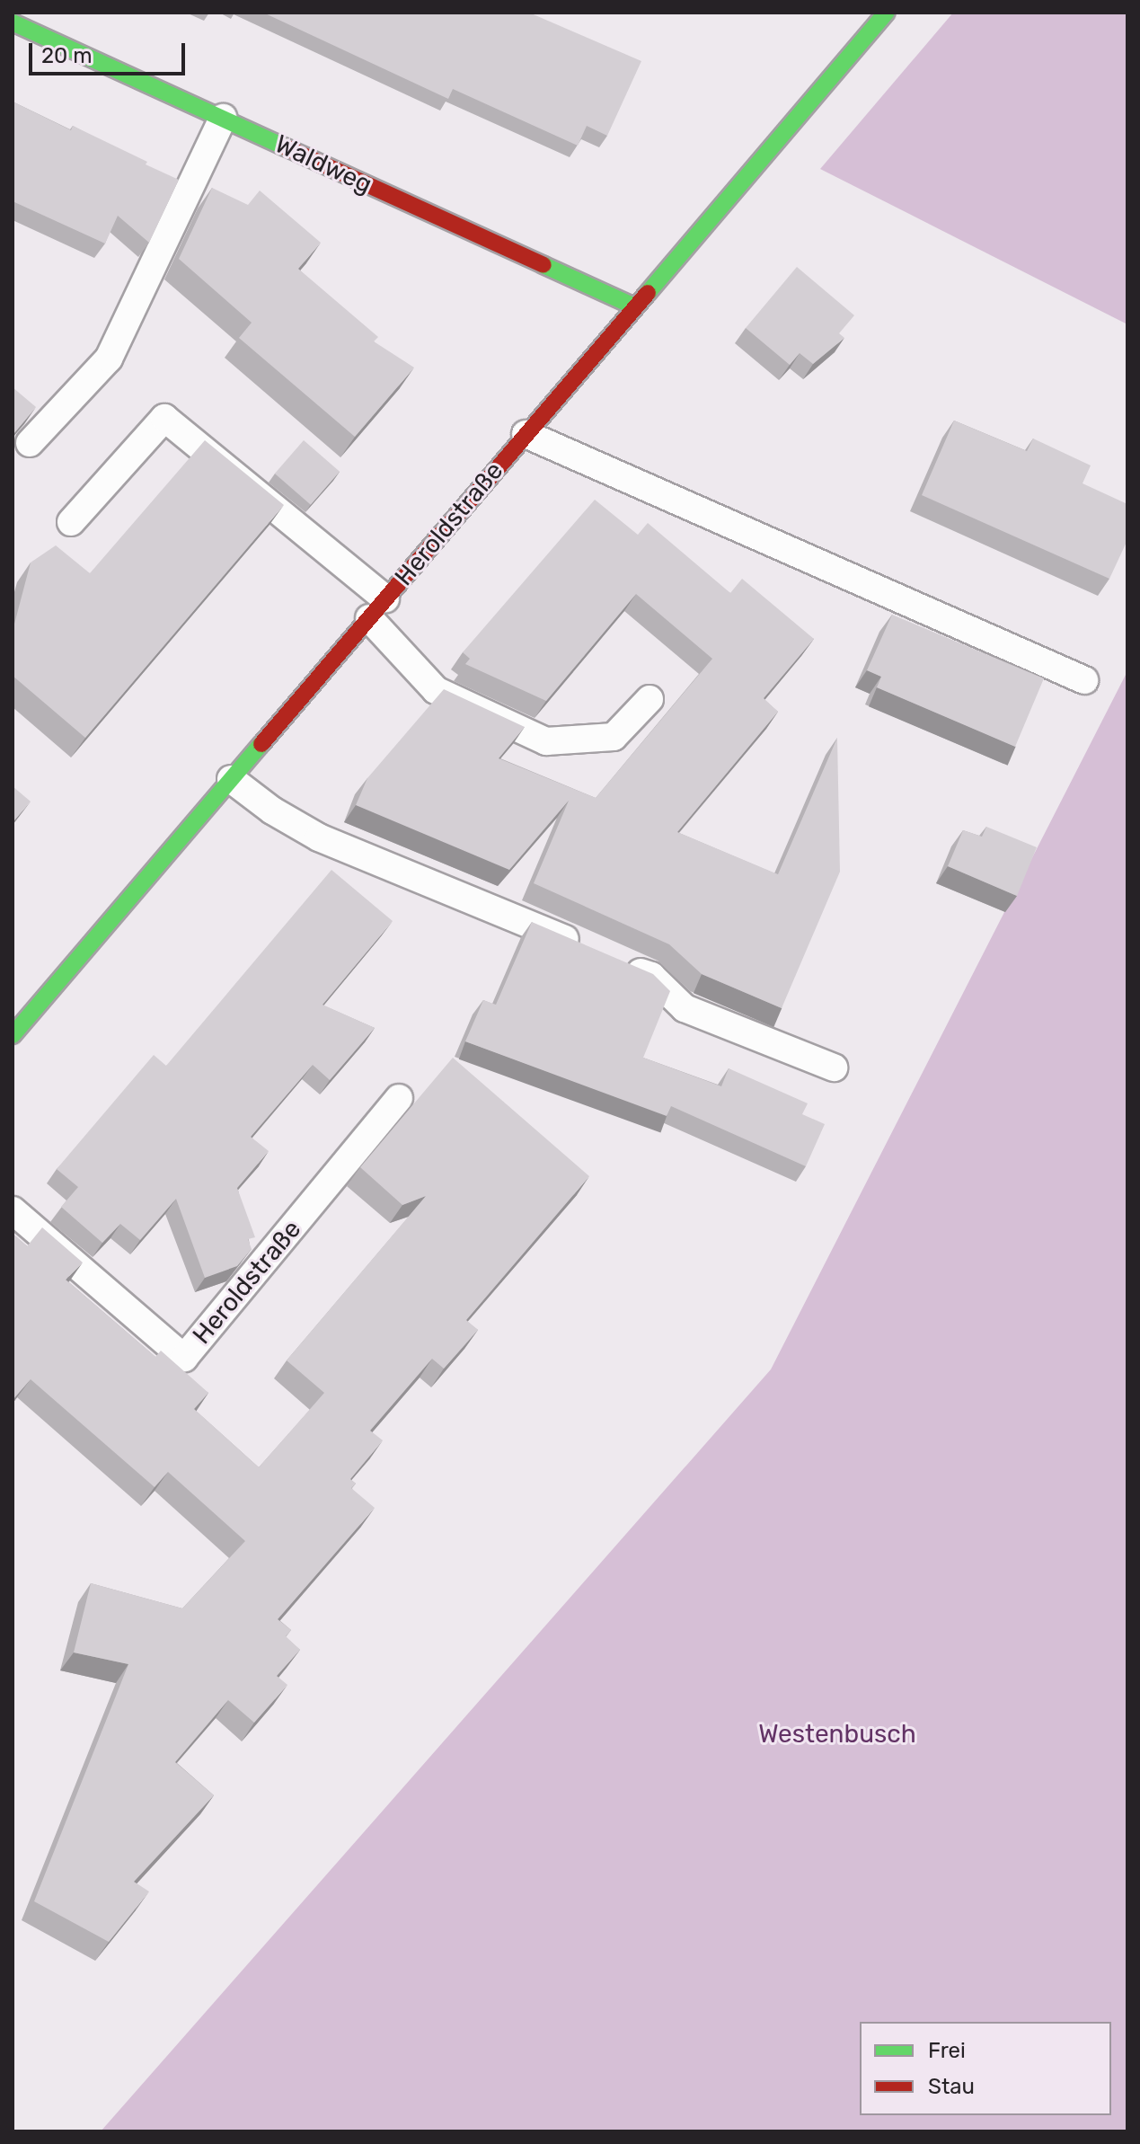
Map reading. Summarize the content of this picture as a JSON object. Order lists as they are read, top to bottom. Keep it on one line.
{"streets":{"main road":["Waldweg","Heroldstraße"]},"crossings":[["Waldweg","Heroldstraße"]],"parks":["Westenbusch"],"legend":["Frei","Stau"],"scale_bar":"20 m"}
